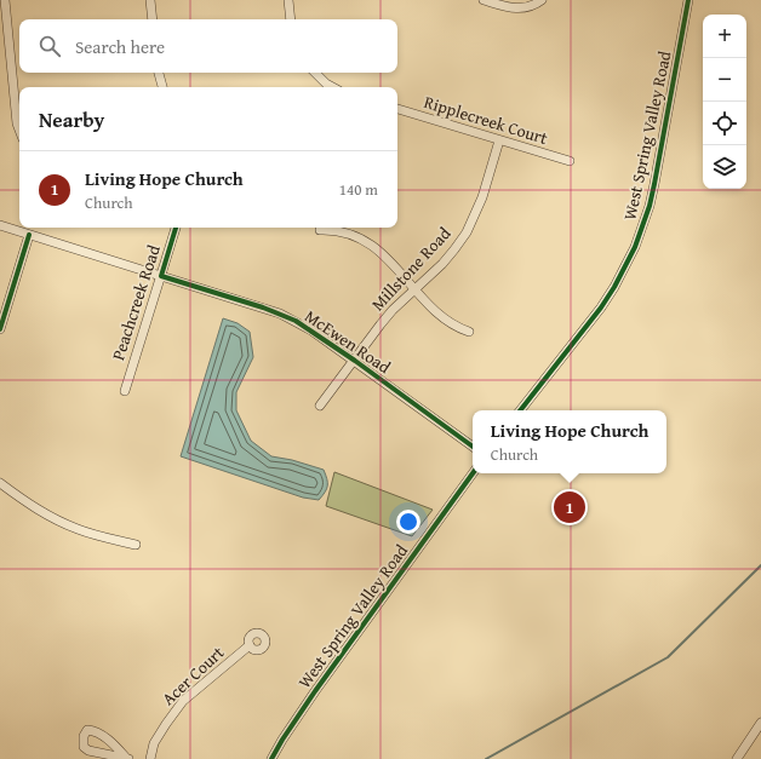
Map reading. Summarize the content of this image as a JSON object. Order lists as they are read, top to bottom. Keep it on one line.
{"streets":{"street":["Ripplecreek Court","West Spring Valley Road","Millstone Road","Peachcreek Road","McEwen Road","Acer Court"]},"crossings":[["Ripplecreek Court","Millstone Road"],["Millstone Road","McEwen Road"],["Peachcreek Road","McEwen Road"]],"page":{"map_buttons":["+","−"],"search":"Search here","heading":"Nearby","list":[{"mark":"1","name":"Living Hope Church","note":"Church","value":"140 m"}],"popup":["Living Hope Church","Church"],"pins":"1"}}
